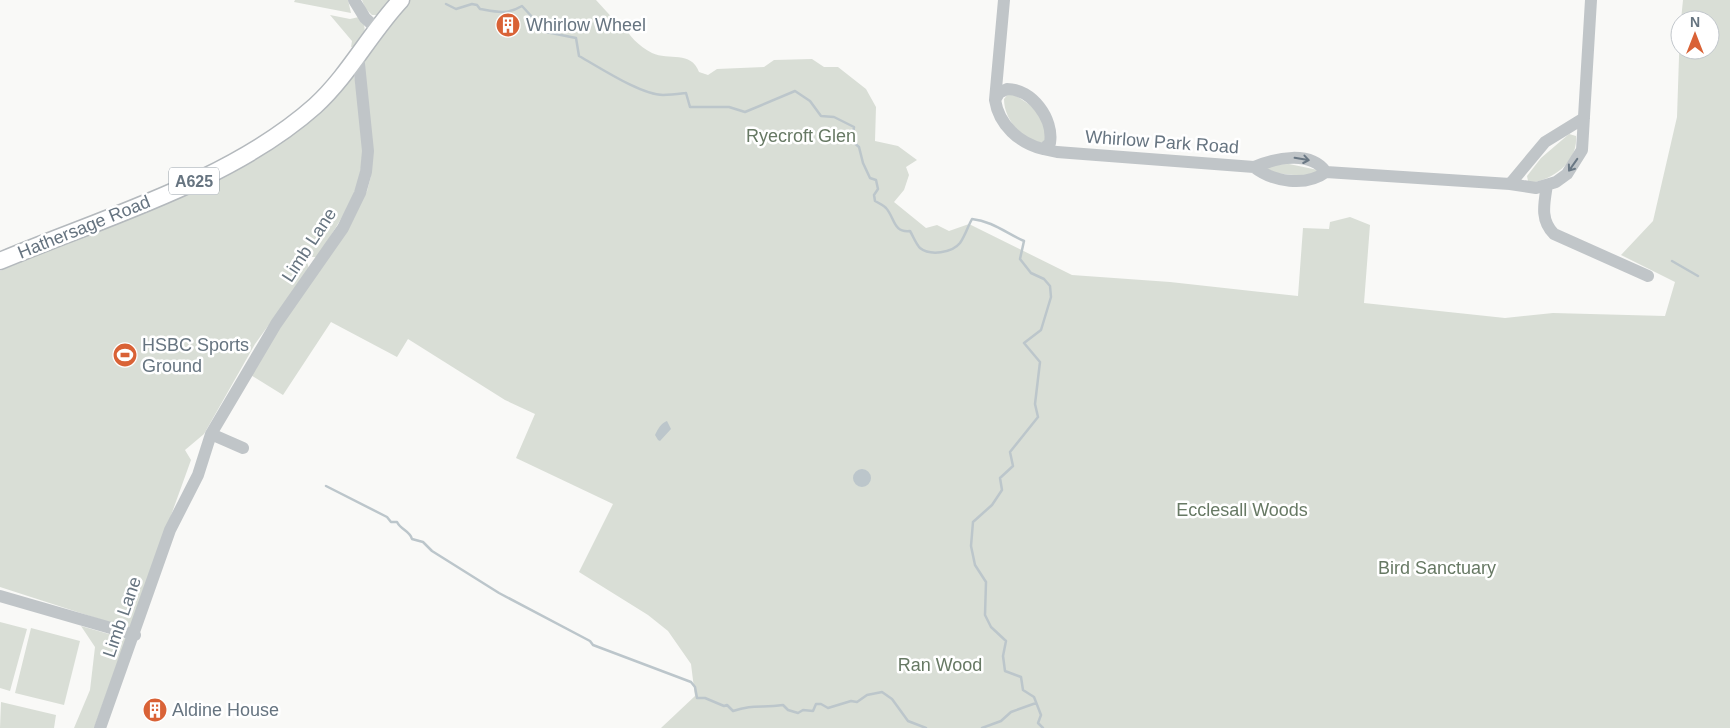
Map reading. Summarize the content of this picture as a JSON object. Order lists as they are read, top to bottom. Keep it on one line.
{"streets":{"main road":["A625","Hathersage Road"],"street":["Whirlow Park Road","Limb Lane"]},"crossings":[["A625","Hathersage Road"],["A625","Limb Lane"],["Hathersage Road","Limb Lane"]],"parks":["Ryecroft Glen","Ecclesall Woods","Bird Sanctuary","Ran Wood"],"places":{"building":["Whirlow Wheel","Aldine House"],"sports":["HSBC Sports Ground"]},"north":"top"}
